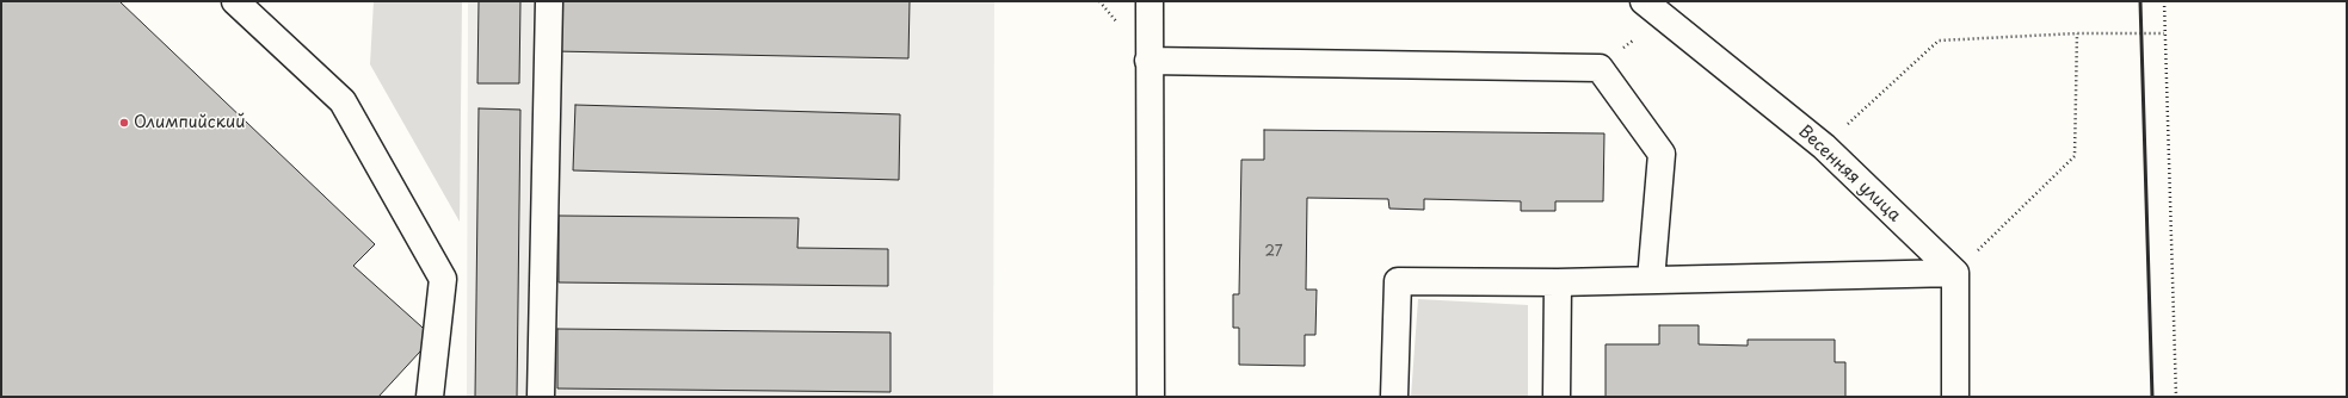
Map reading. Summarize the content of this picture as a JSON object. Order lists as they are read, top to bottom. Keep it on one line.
{"streets":{"street":["Весенняя улица"]},"places":["Олимпийский"],"house_numbers":["27"]}
